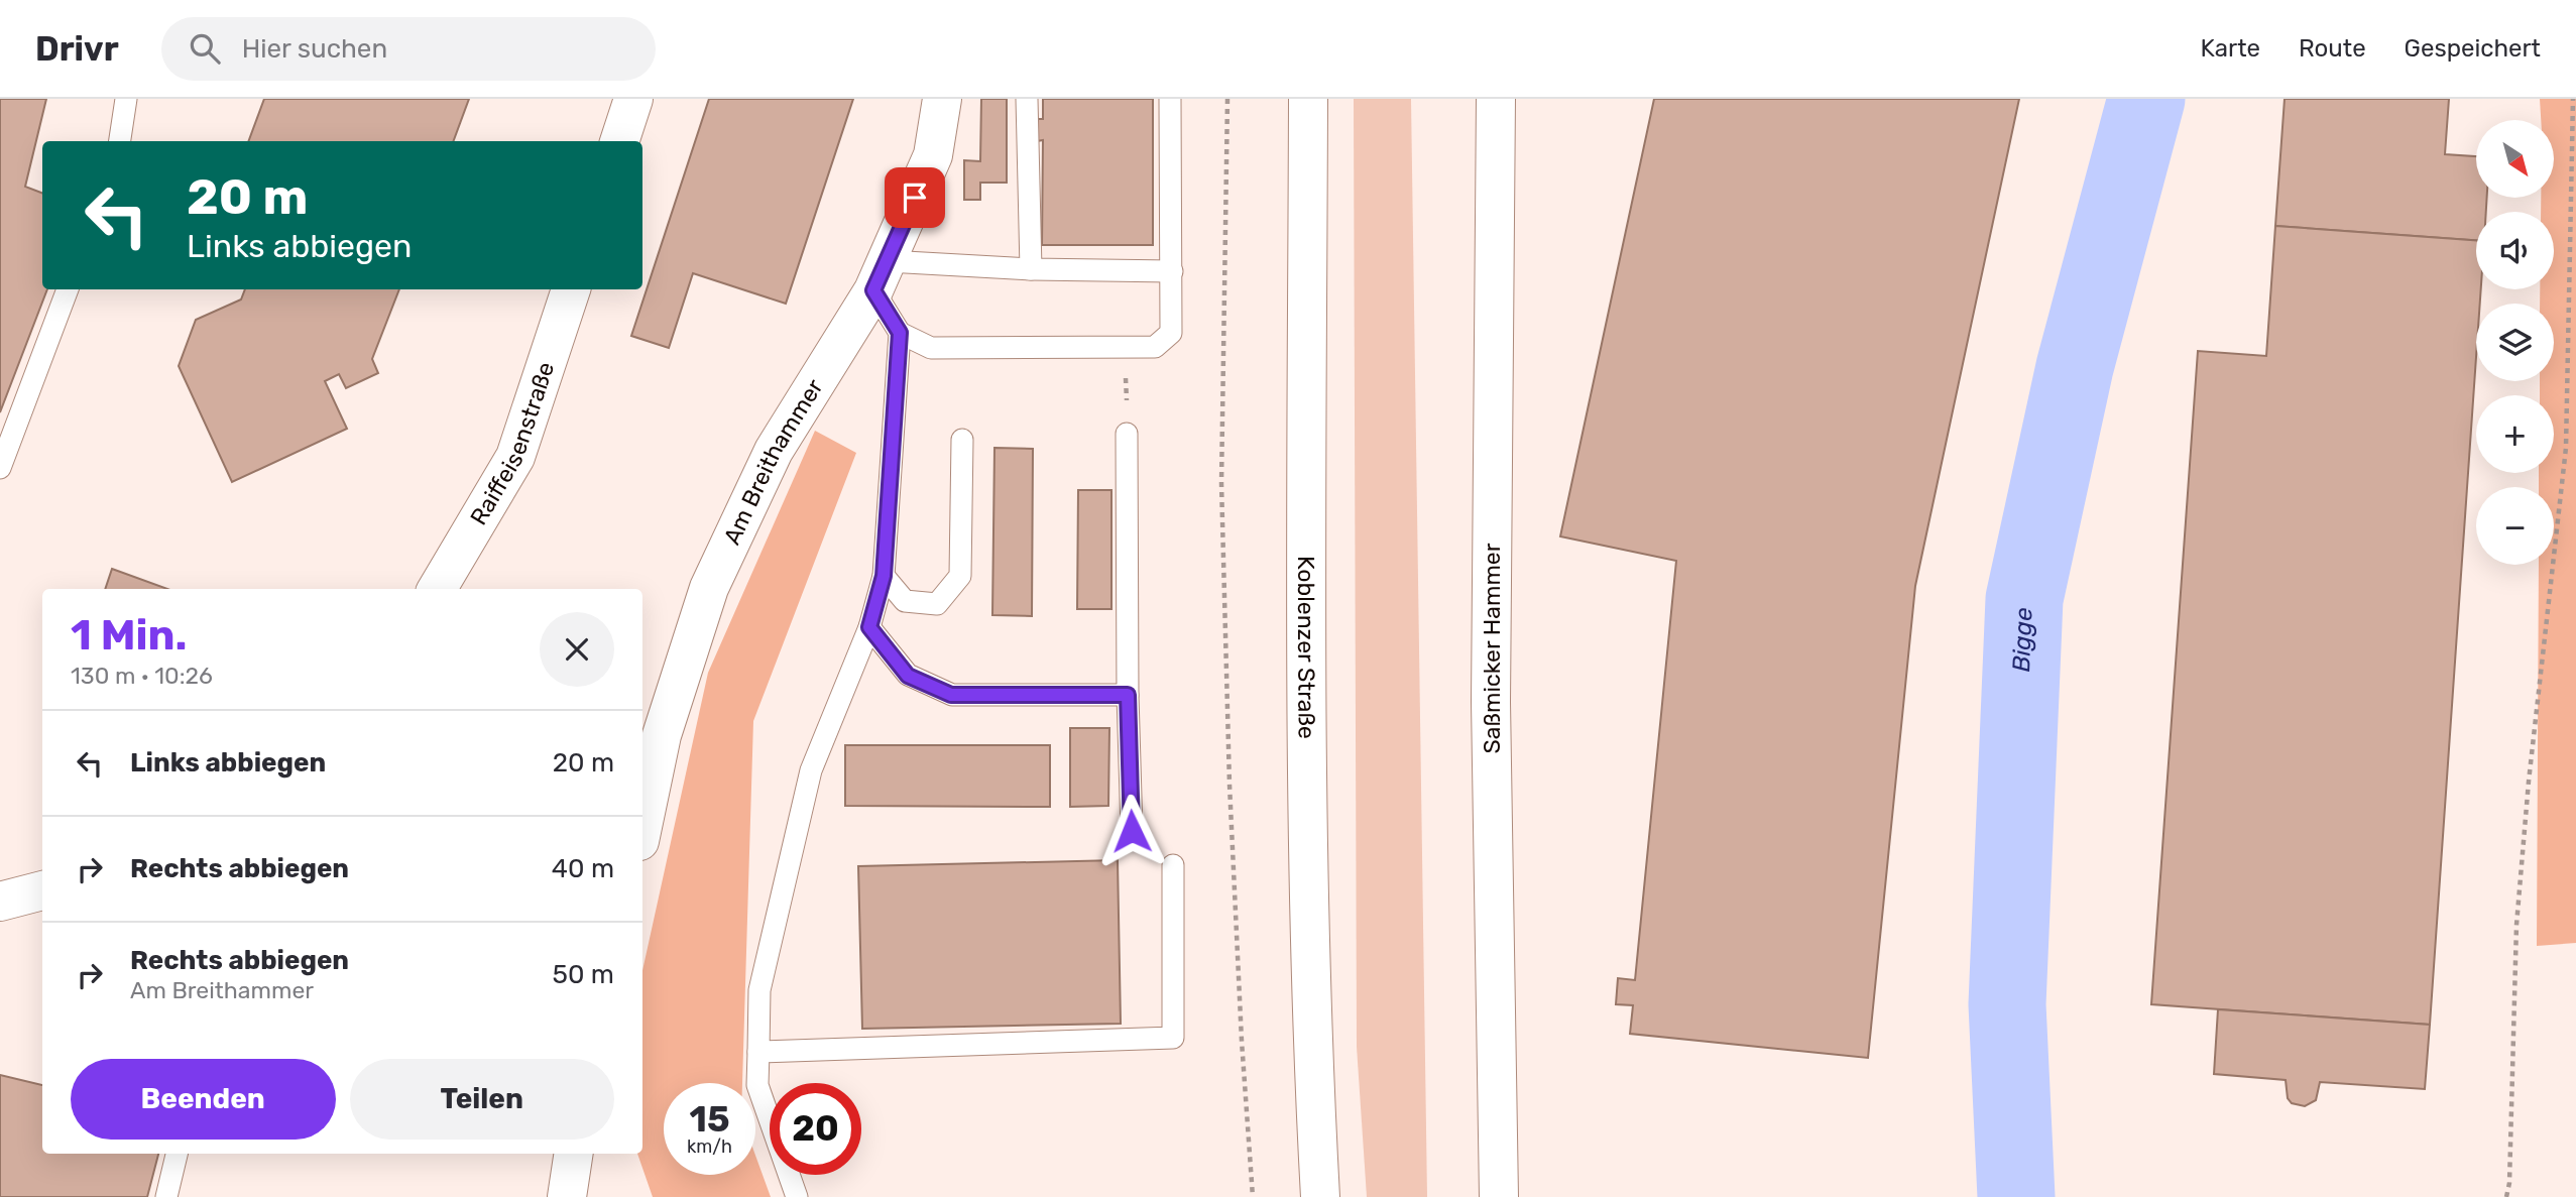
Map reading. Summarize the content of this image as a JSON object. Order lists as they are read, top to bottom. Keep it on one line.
{"streets":{"street":["Raiffeisenstraße","Am Breithammer","Koblenzer Straße","Saßmicker Hammer"]},"water":["Bigge"],"north":"bottom right","page":{"header":"Drivr","search":"Hier suchen","nav":["Karte","Route","Gespeichert"],"map_buttons":["+","−"],"turn":["20 m","Links abbiegen"],"heading":["1 Min.","130 m · 10:26"],"list":[{"name":"Links abbiegen","value":"20 m"},{"name":"Rechts abbiegen","value":"40 m"},{"name":"Rechts abbiegen","note":"Am Breithammer","value":"50 m"}],"buttons":["Beenden","Teilen"],"speed":"15 km/h","limit":"20"}}
